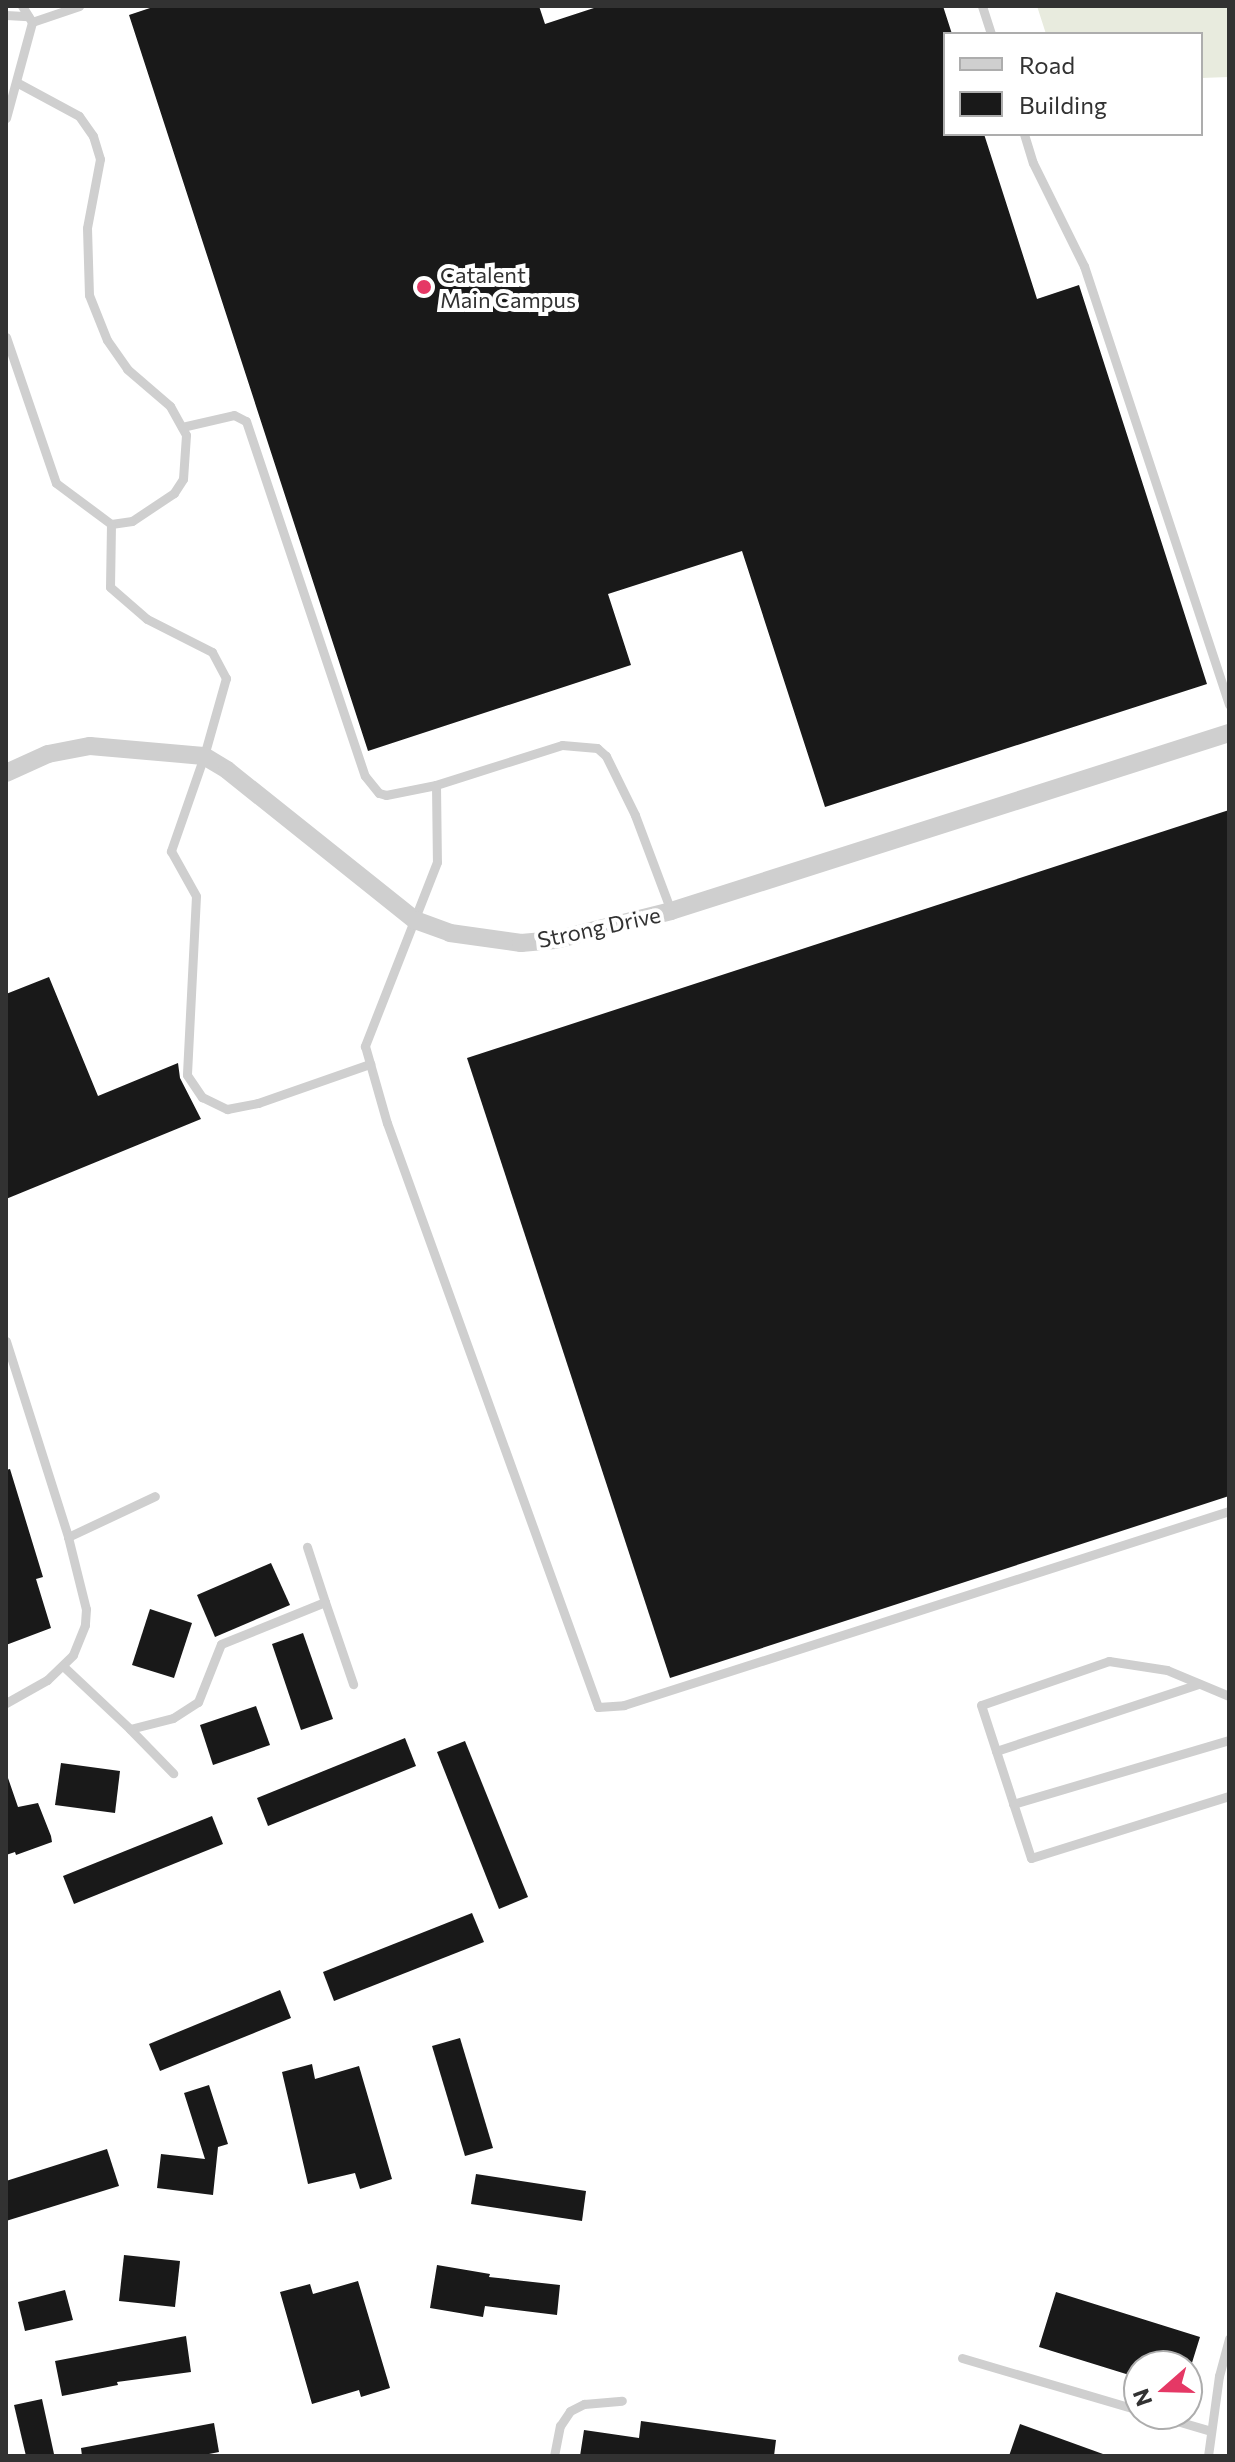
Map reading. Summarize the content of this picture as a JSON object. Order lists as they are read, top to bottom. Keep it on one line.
{"streets":{"street":["Strong Drive"]},"places":["Catalent Main Campus"],"legend":["Road","Building"],"north":"left"}
